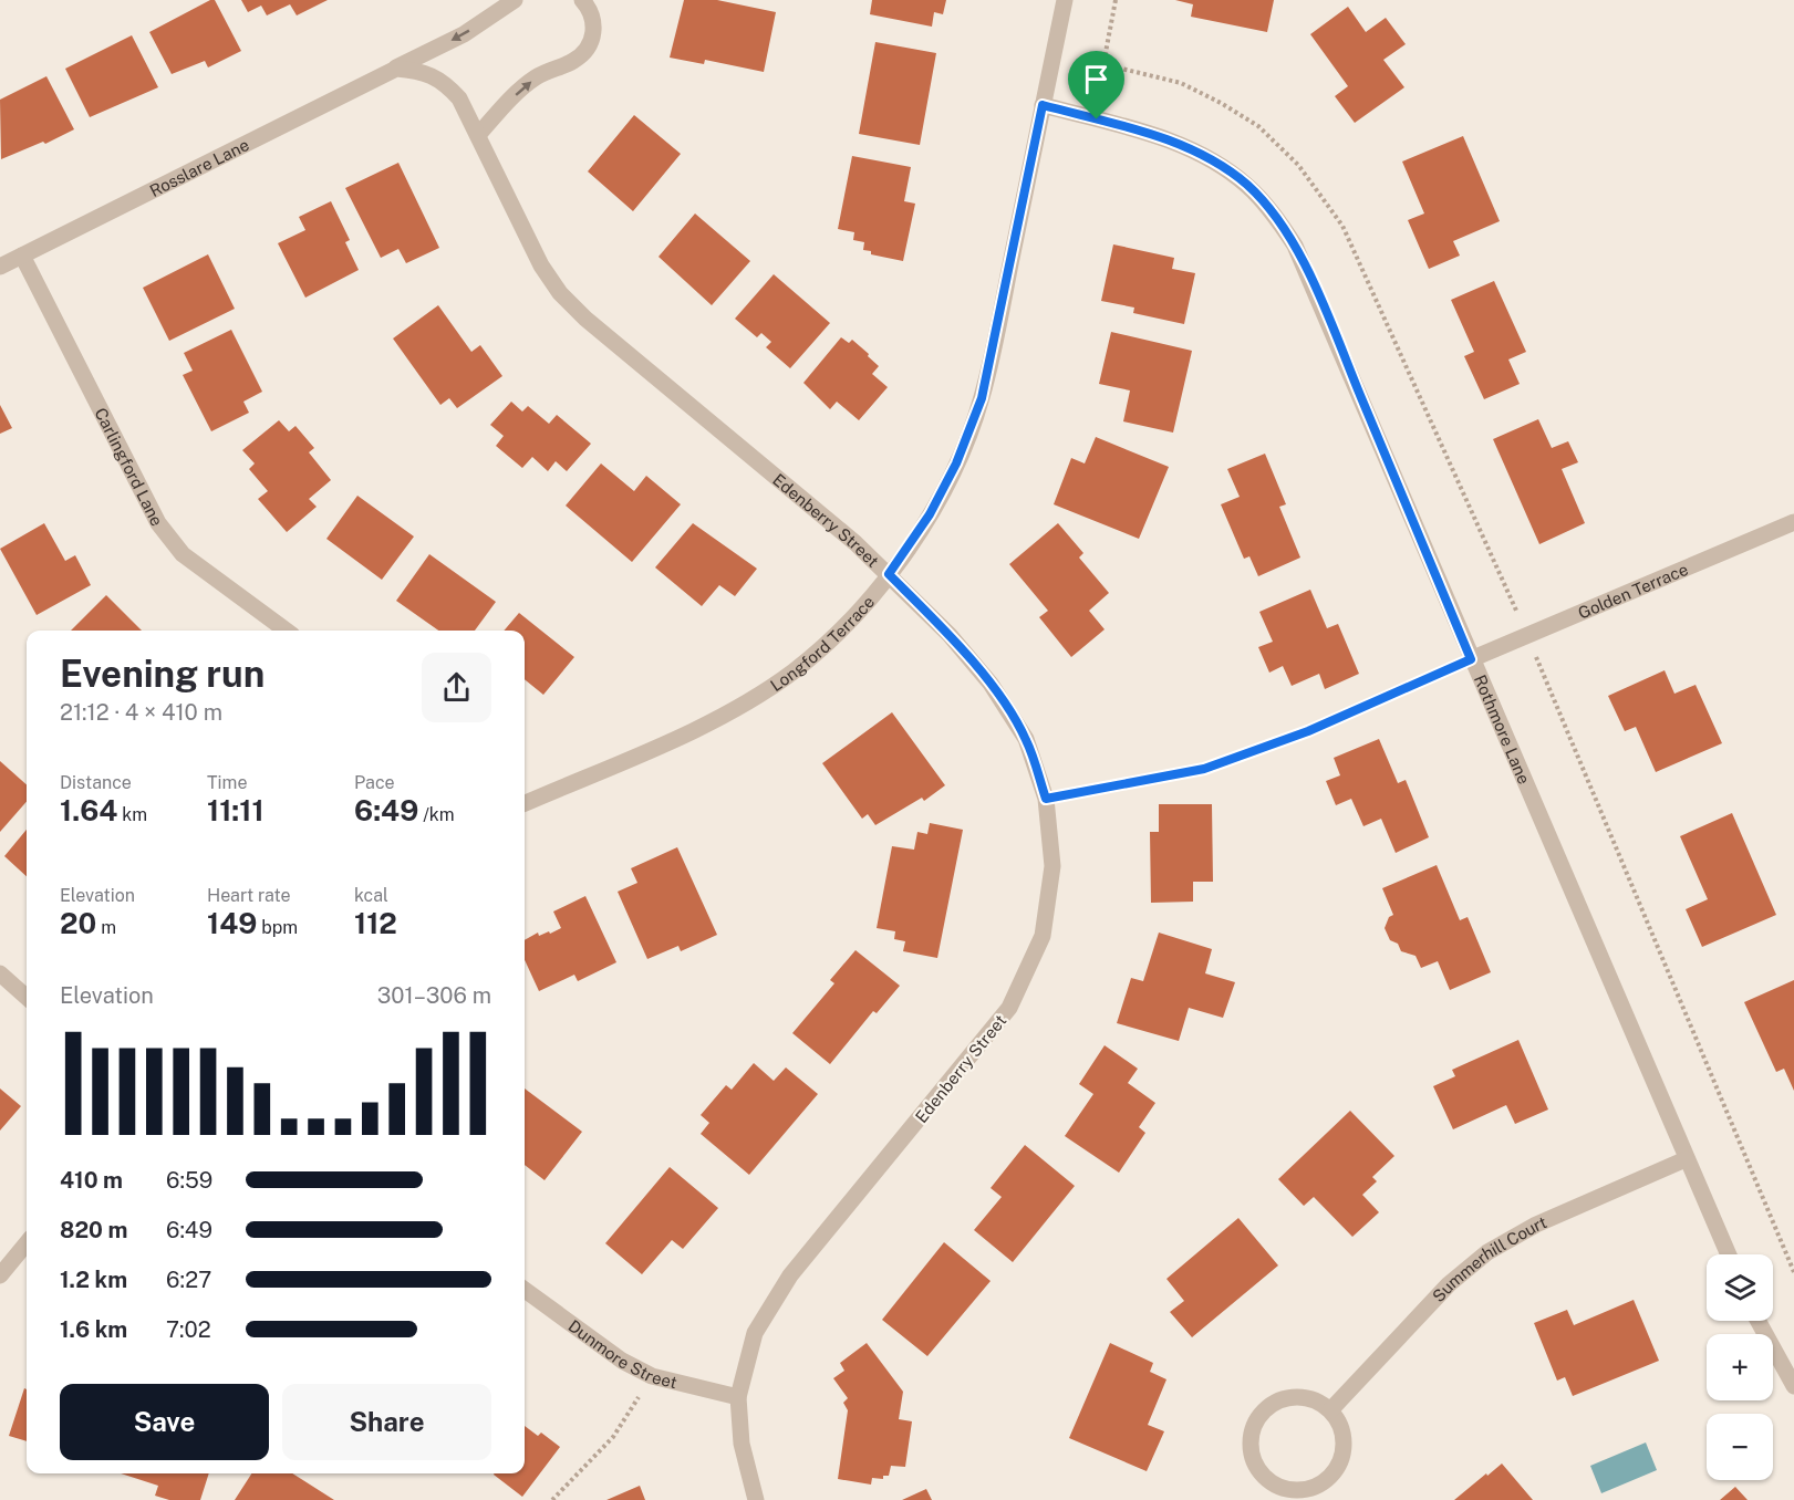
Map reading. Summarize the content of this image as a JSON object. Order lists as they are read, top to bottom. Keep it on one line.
{"streets":{"street":["Rosslare Lane","Carlingford Lane","Edenberry Street","Golden Terrace","Longford Terrace","Rothmore Lane","Summerhill Court","Dunmore Street"]},"crossings":[["Rosslare Lane","Carlingford Lane"],["Edenberry Street","Longford Terrace"],["Edenberry Street","Dunmore Street"],["Golden Terrace","Rothmore Lane"],["Longford Terrace","Rothmore Lane"],["Rothmore Lane","Summerhill Court"]],"page":{"heading":["Evening run","21:12 · 4 × 410 m"],"stats":[["Distance","1.64 km"],["Time","11:11"],["Pace","6:49 /km"],["Elevation","20 m"],["Heart rate","149 bpm"],["kcal","112"]],"chart":["Elevation","301–306 m"],"list":[{"name":"410 m","note":"6:59"},{"name":"820 m","note":"6:49"},{"name":"1.2 km","note":"6:27"},{"name":"1.6 km","note":"7:02"}],"map_buttons":["+","−"],"buttons":["Save","Share"]}}
